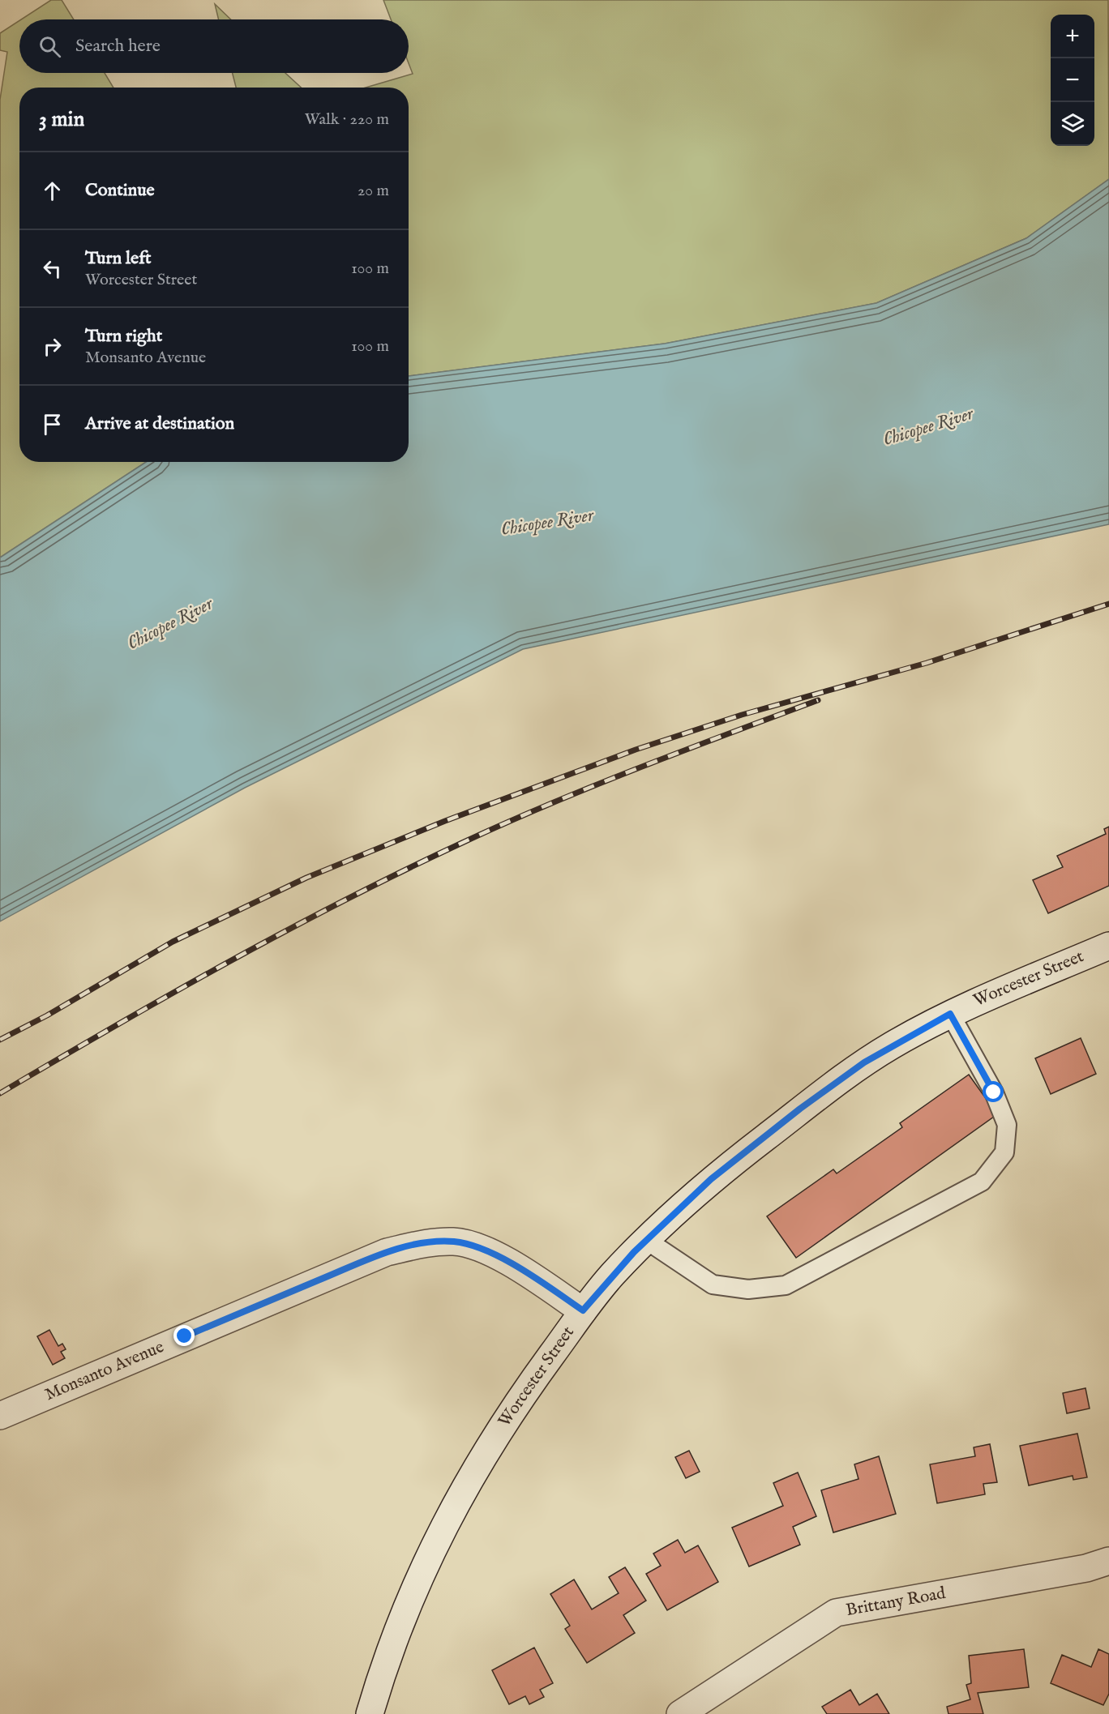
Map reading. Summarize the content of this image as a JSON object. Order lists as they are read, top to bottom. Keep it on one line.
{"streets":{"main road":["Worcester Street","Monsanto Avenue","Brittany Road"]},"crossings":[["Worcester Street","Monsanto Avenue"]],"water":["Chicopee River"],"page":{"map_buttons":["+","−"],"search":"Search here","heading":["3 min","Walk · 220 m"],"list":[["Continue","20 m"],["Turn left","Worcester Street","100 m"],["Turn right","Monsanto Avenue","100 m"],"Arrive at destination"]}}
